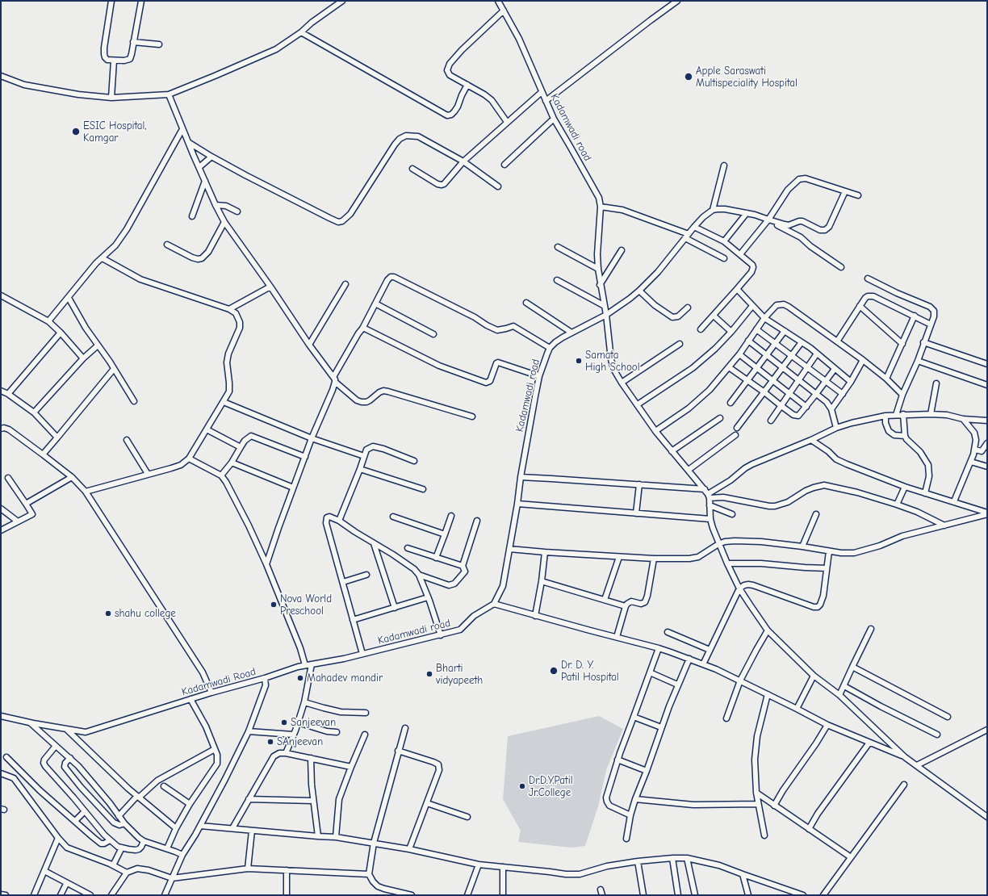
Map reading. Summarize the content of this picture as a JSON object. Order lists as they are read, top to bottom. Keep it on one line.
{"streets":{"street":["Kadamwadi road","Kadamwadi Road"]},"crossings":[["Kadamwadi road","Kadamwadi Road"]],"places":["Apple Saraswati Multispeciality Hospital","ESIC Hospital, Kamgar","Samata High School","Nova World Preschool","shahu college","Dr. D. Y. Patil Hospital","Bharti vidyapeeth","Mahadev mandir","Sanjeevan","SAnjeevan","Dr.D.Y.Patil Jr.College"]}
